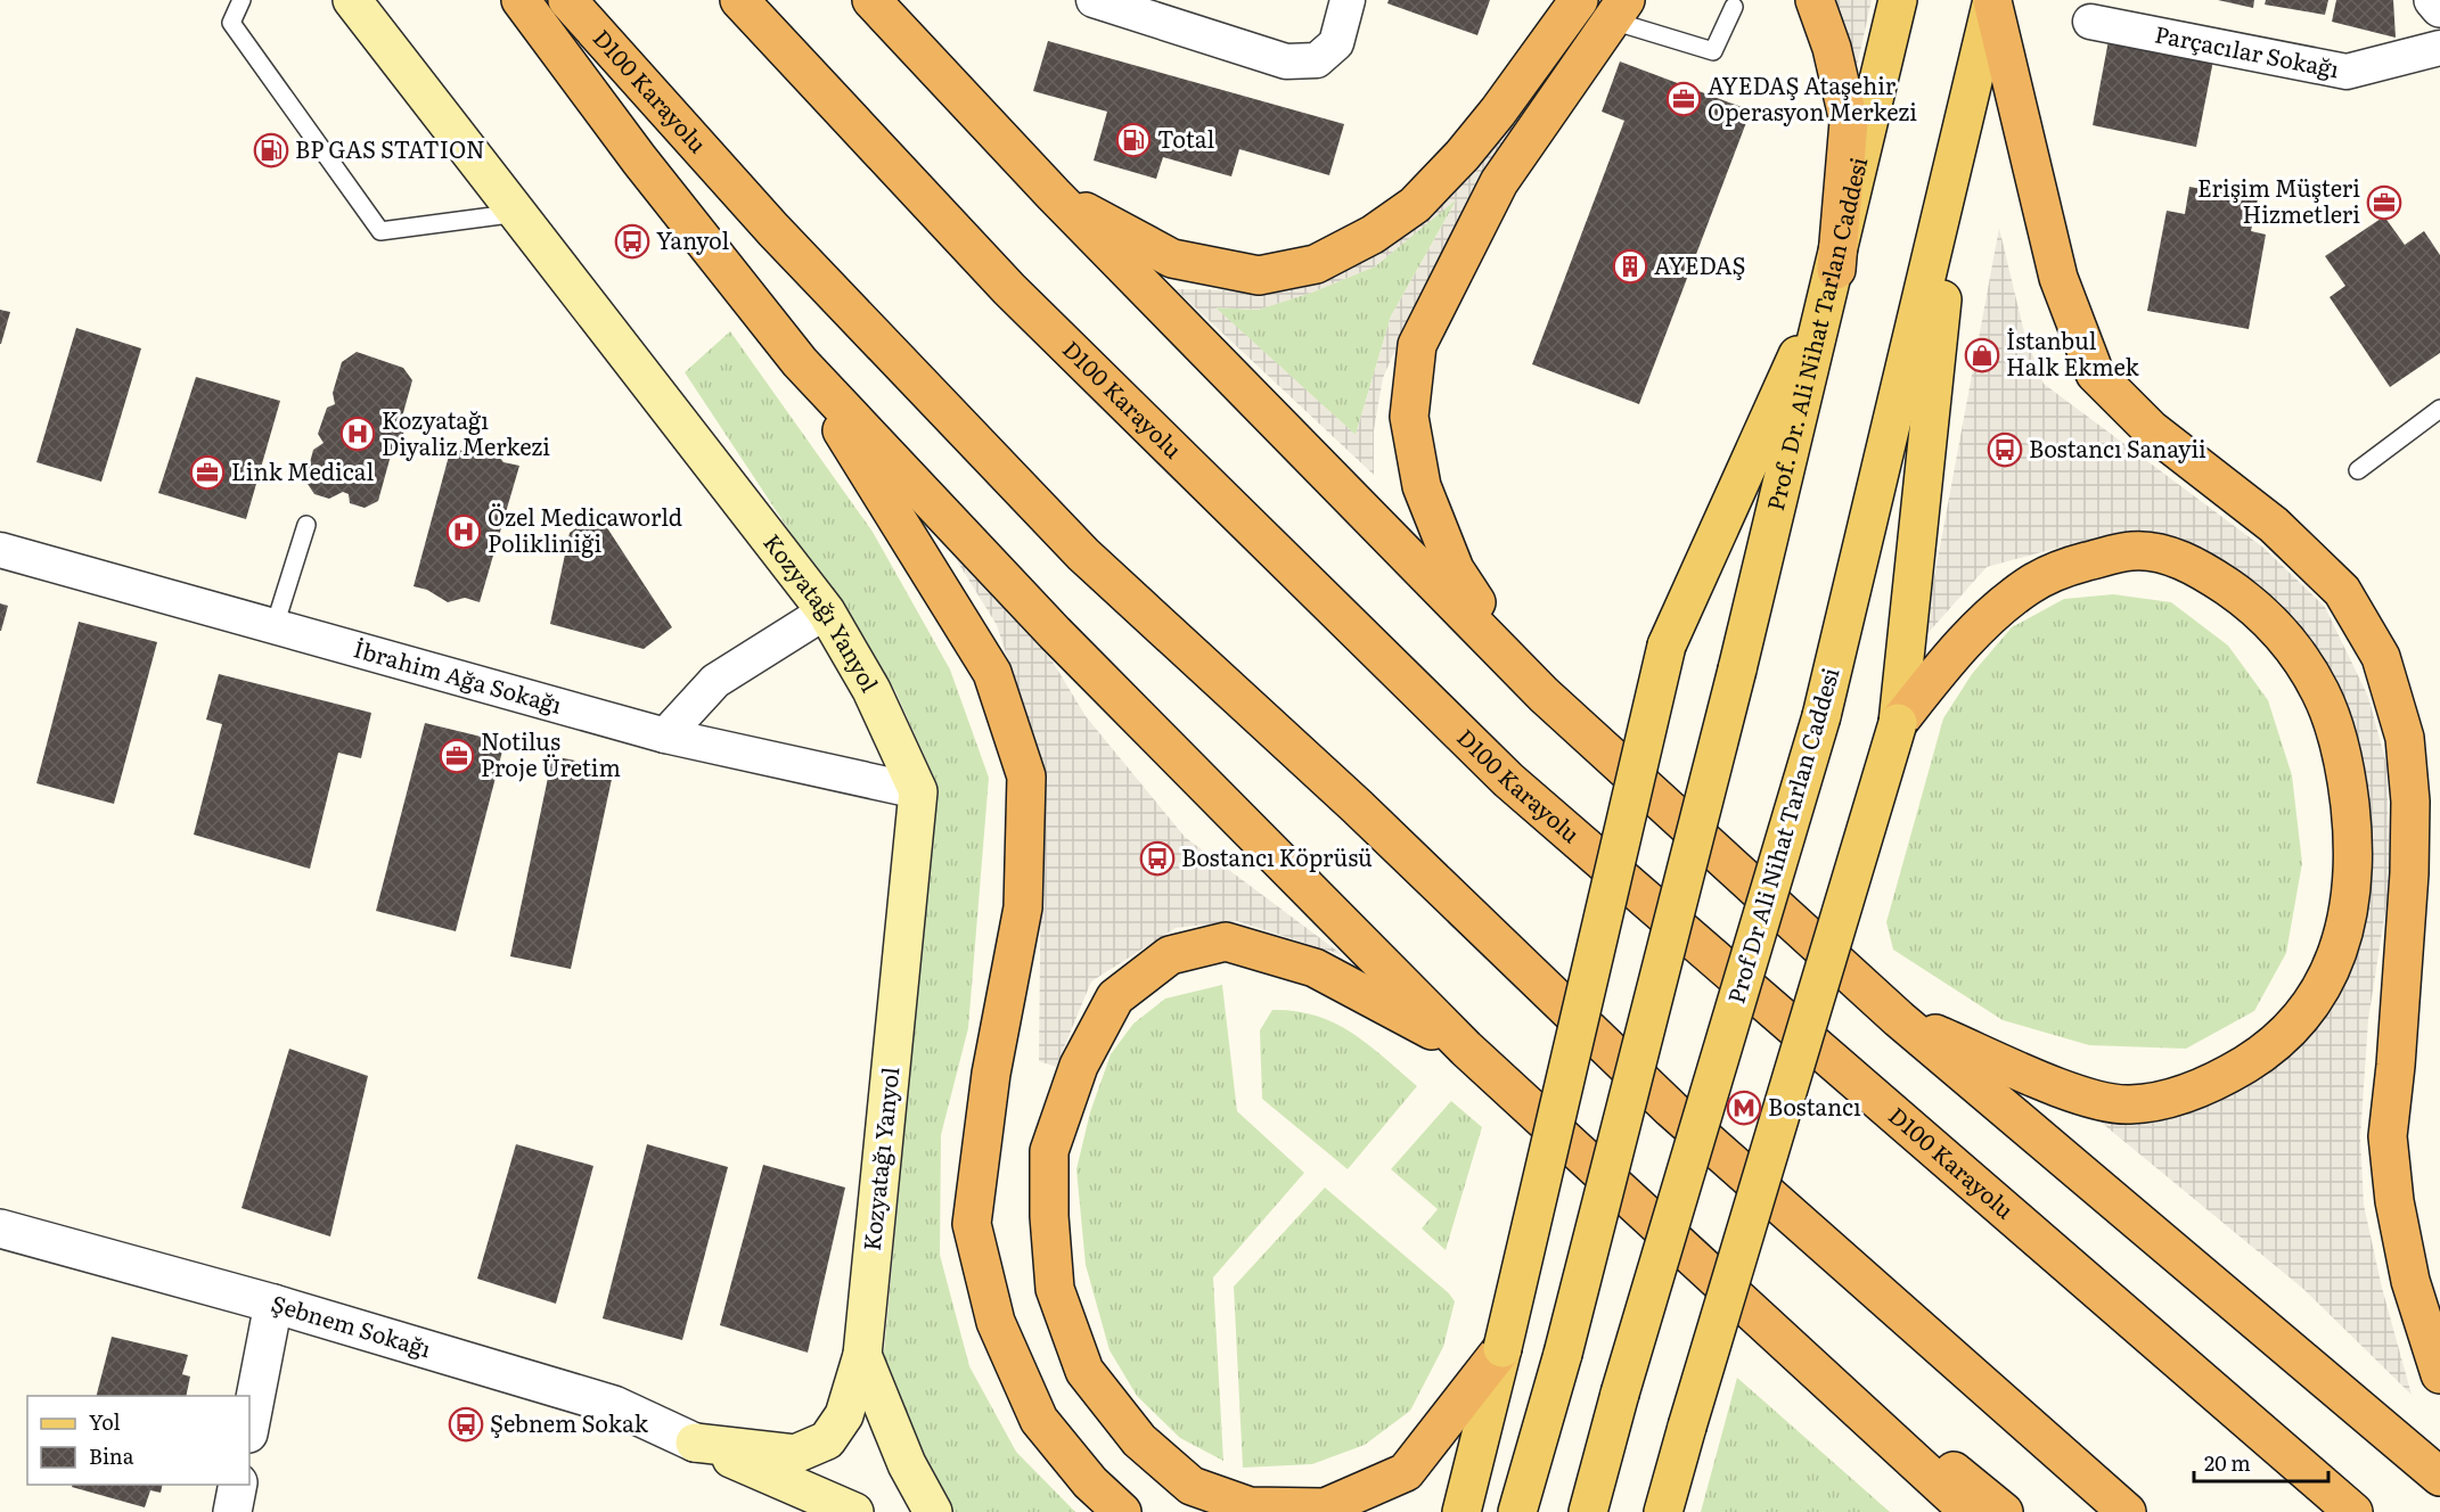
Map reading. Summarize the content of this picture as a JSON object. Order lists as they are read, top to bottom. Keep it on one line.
{"streets":{"highway":["D100 Karayolu"],"main road":["Prof. Dr. Ali Nihat Tarlan Caddesi","Kozyatağı Yanyol","Prof Dr Ali Nihat Tarlan Caddesi"],"street":["Parçacılar Sokağı","İbrahim Ağa Sokağı","Şebnem Sokağı"]},"crossings":[["Kozyatağı Yanyol","İbrahim Ağa Sokağı"],["Kozyatağı Yanyol","Şebnem Sokağı"]],"places":{"office":["AYEDAŞ Ataşehir Operasyon Merkezi","Erişim Müşteri Hizmetleri","Link Medical","Notilus Proje Üretim"],"fuel station":["Total","BP GAS STATION"],"bus stop":["Yanyol","Bostancı Sanayii","Bostancı Köprüsü","Şebnem Sokak"],"building":["AYEDAŞ"],"shop":["İstanbul Halk Ekmek"],"hospital":["Kozyatağı Diyaliz Merkezi","Özel Medicaworld Polikliniği"],"metro station":["Bostancı"]},"legend":["Yol","Bina"],"scale_bar":"20 m"}
